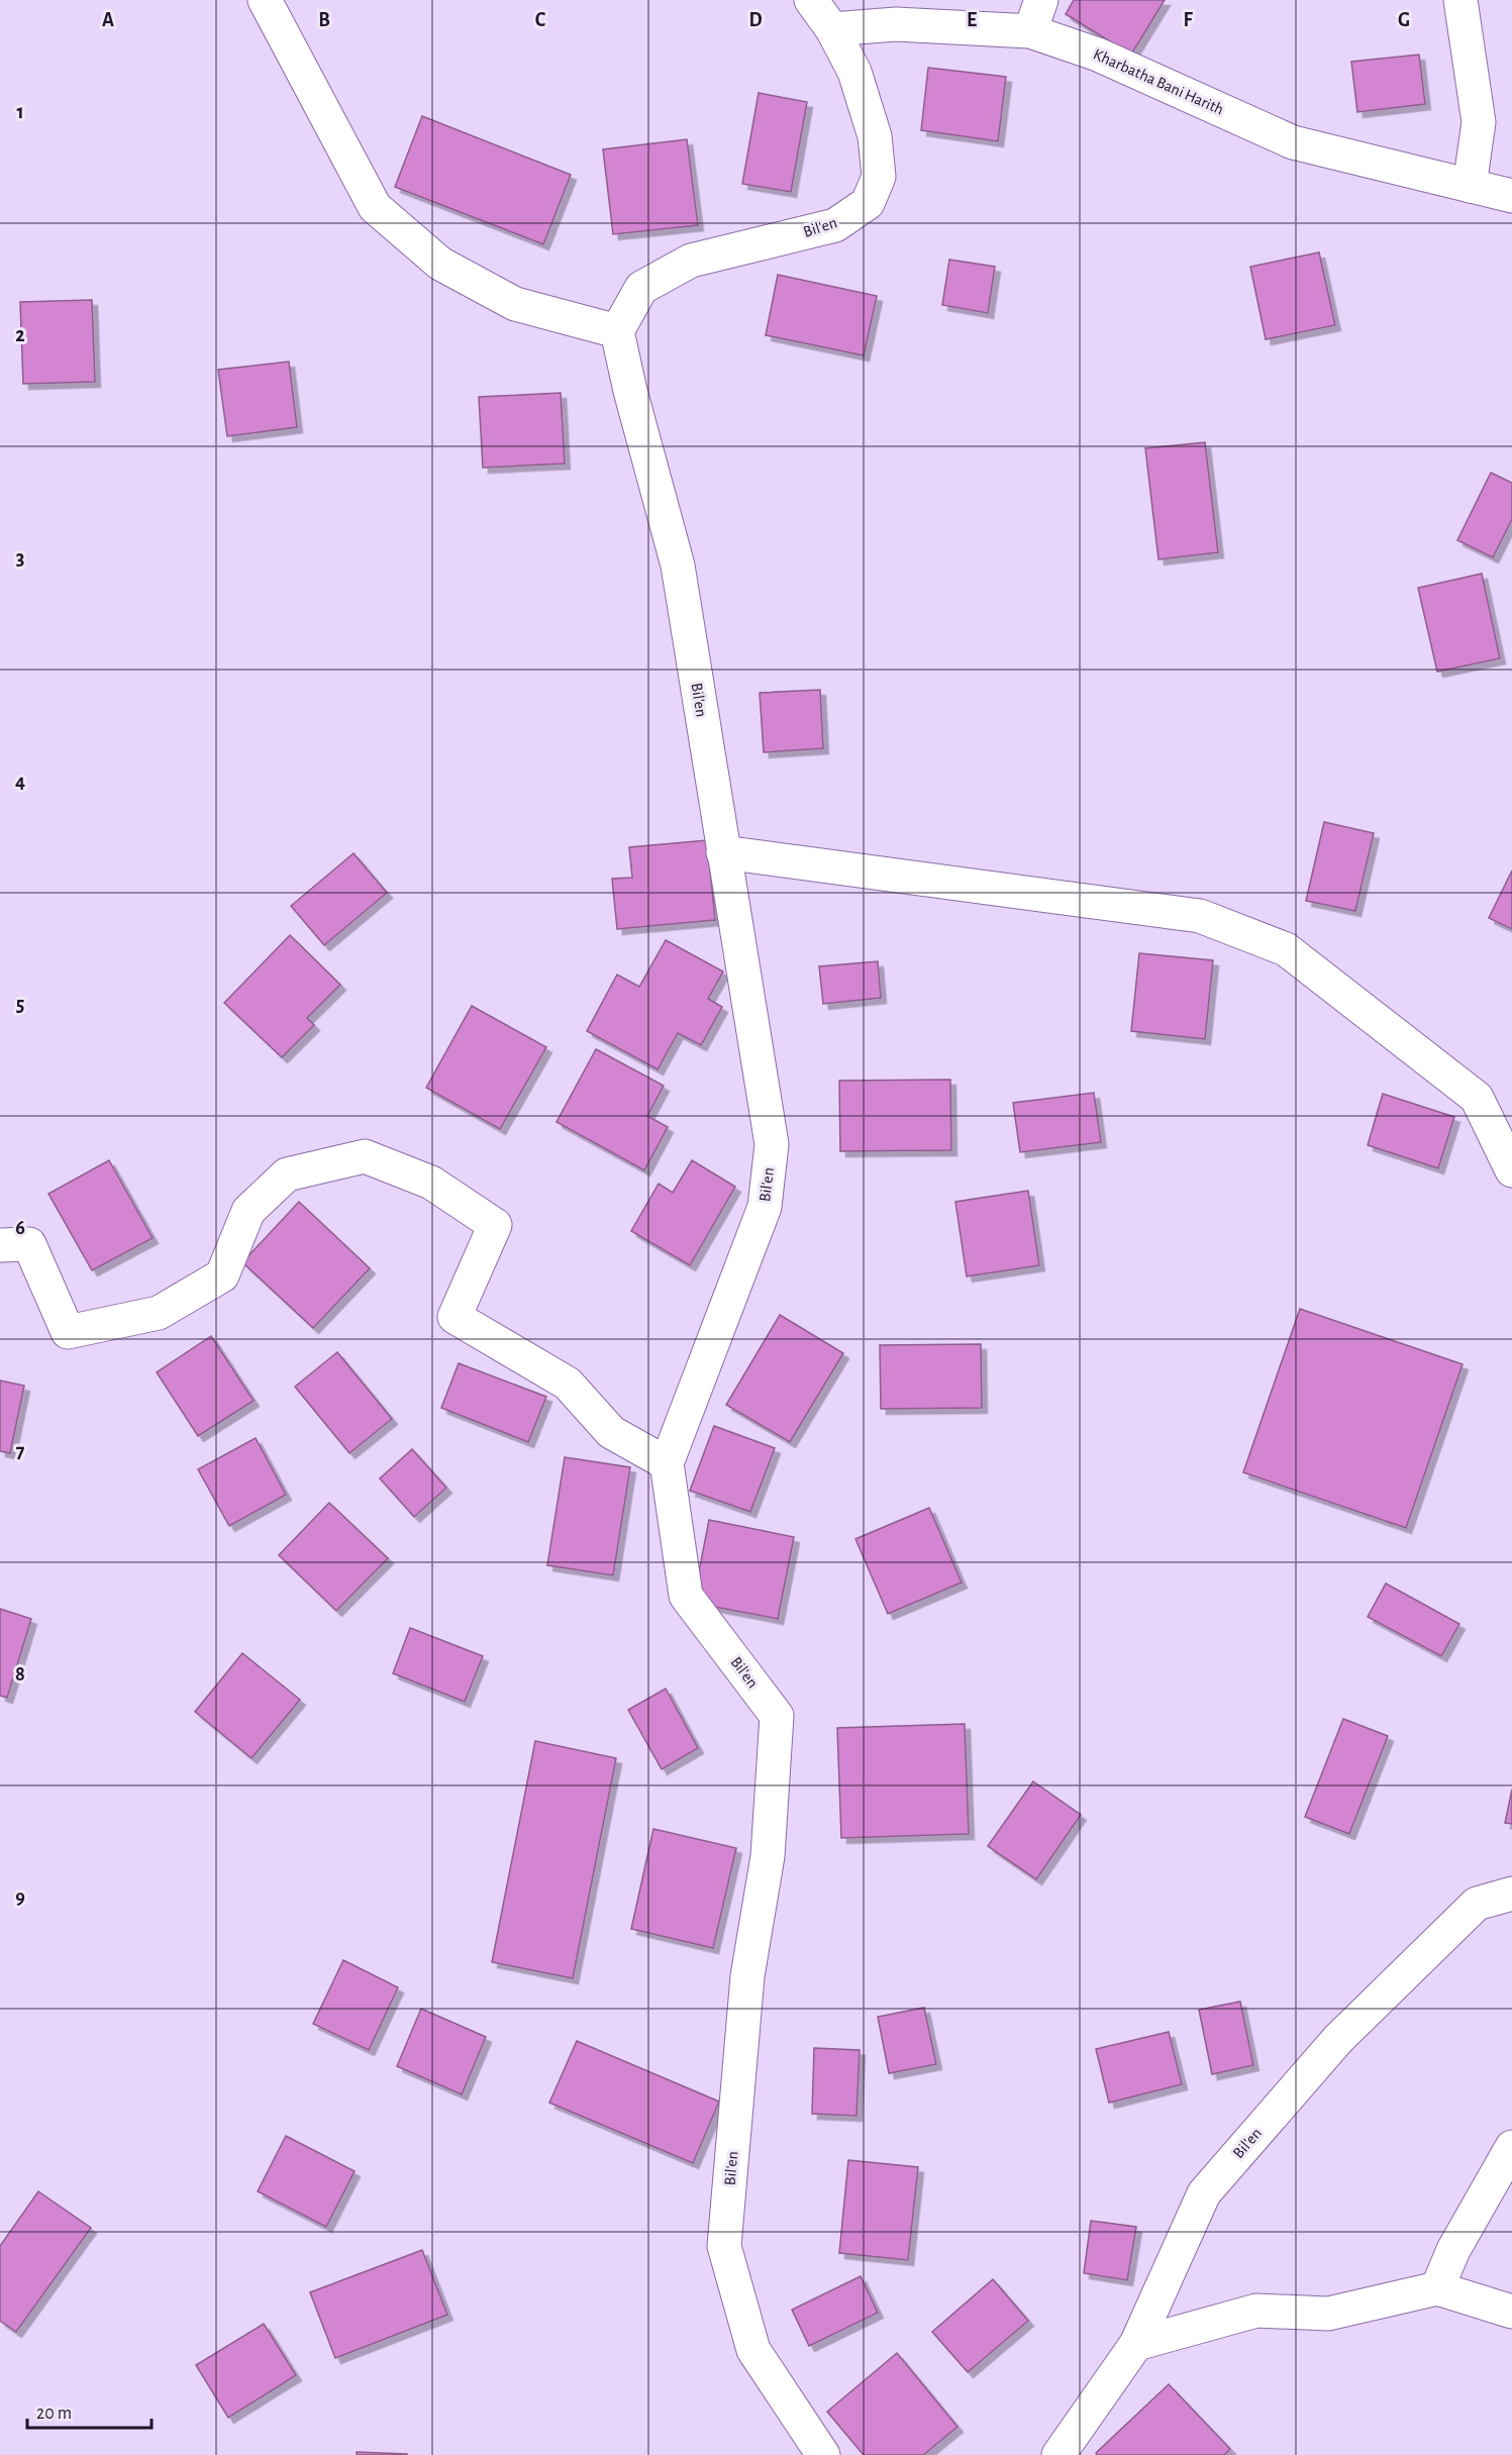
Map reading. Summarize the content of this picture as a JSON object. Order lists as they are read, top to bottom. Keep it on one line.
{"streets":{"street":["Kharbatha Bani Harith","Bil'en"]},"crossings":[["Kharbatha Bani Harith","Bil'en"]],"scale_bar":"20 m","grid":{"columns":["A","B","C","D","E","F","G"],"rows":["1","2","3","4","5","6","7","8","9"]}}
